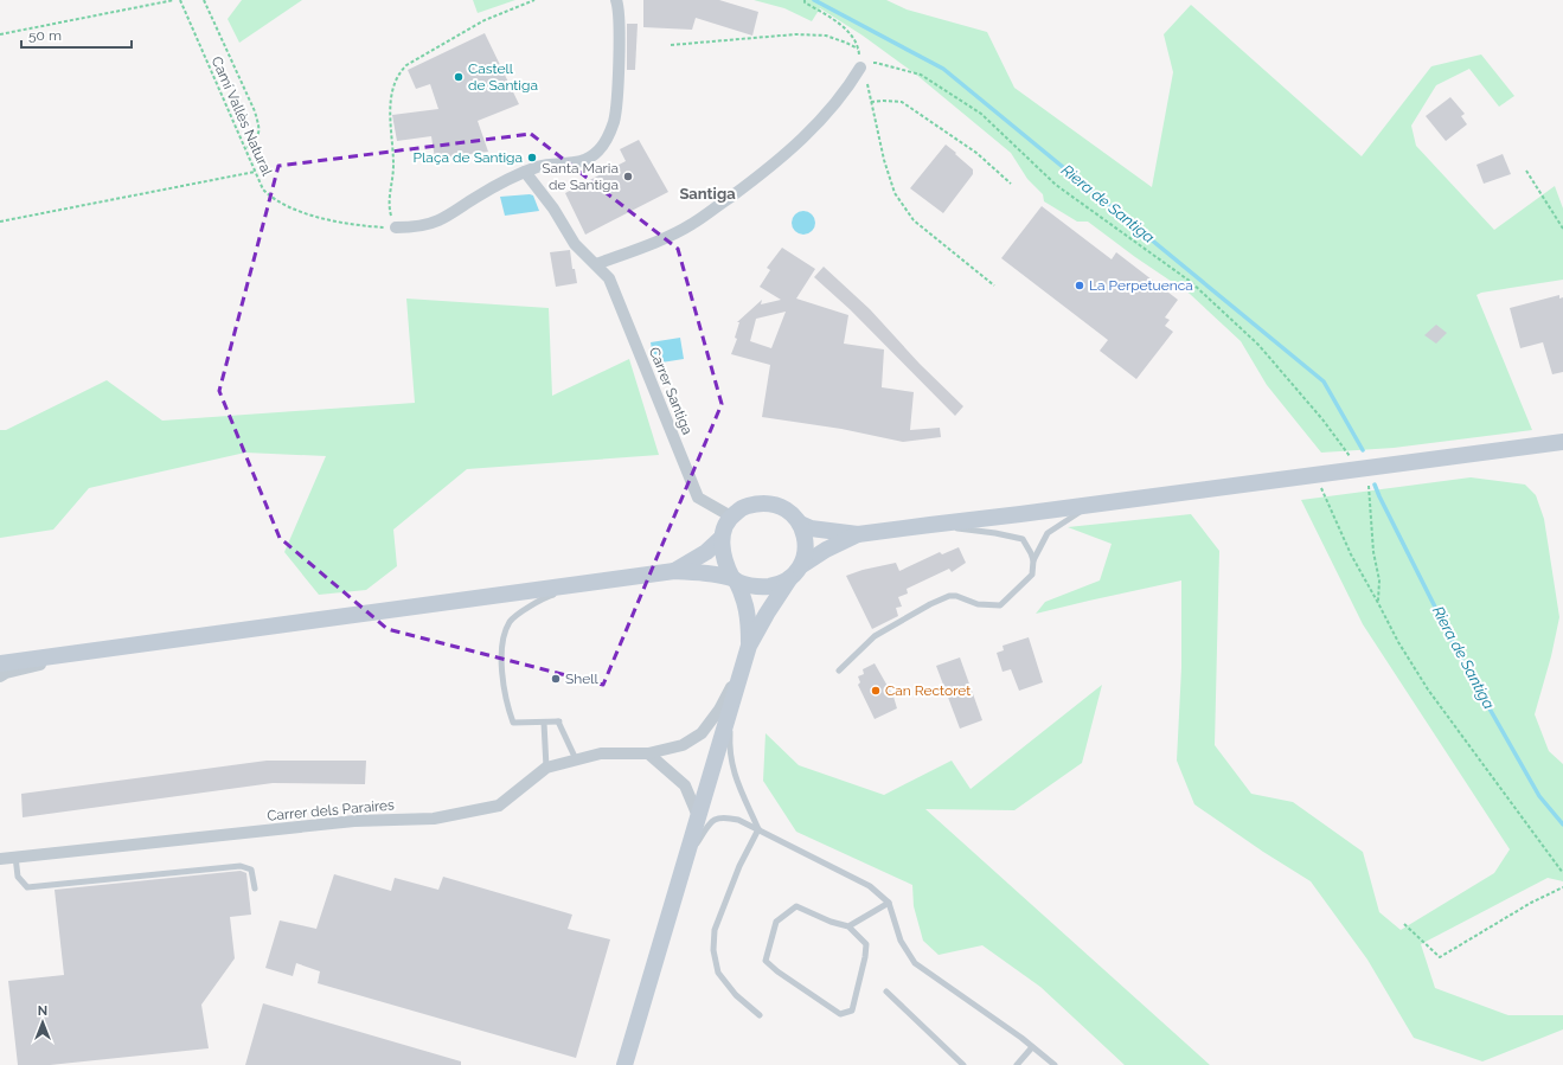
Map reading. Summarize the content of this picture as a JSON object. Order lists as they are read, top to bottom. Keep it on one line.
{"streets":{"street":["Carrer Santiga","Carrer dels Paraires"],"path":["Camí Vallès Natural"]},"districts":["Santiga"],"water":["Riera de Santiga"],"places":["Castell de Santiga","Plaça de Santiga","Santa Maria de Santiga","La Perpetuenca","Shell","Can Rectoret"],"scale_bar":"50 m","north":"top"}
